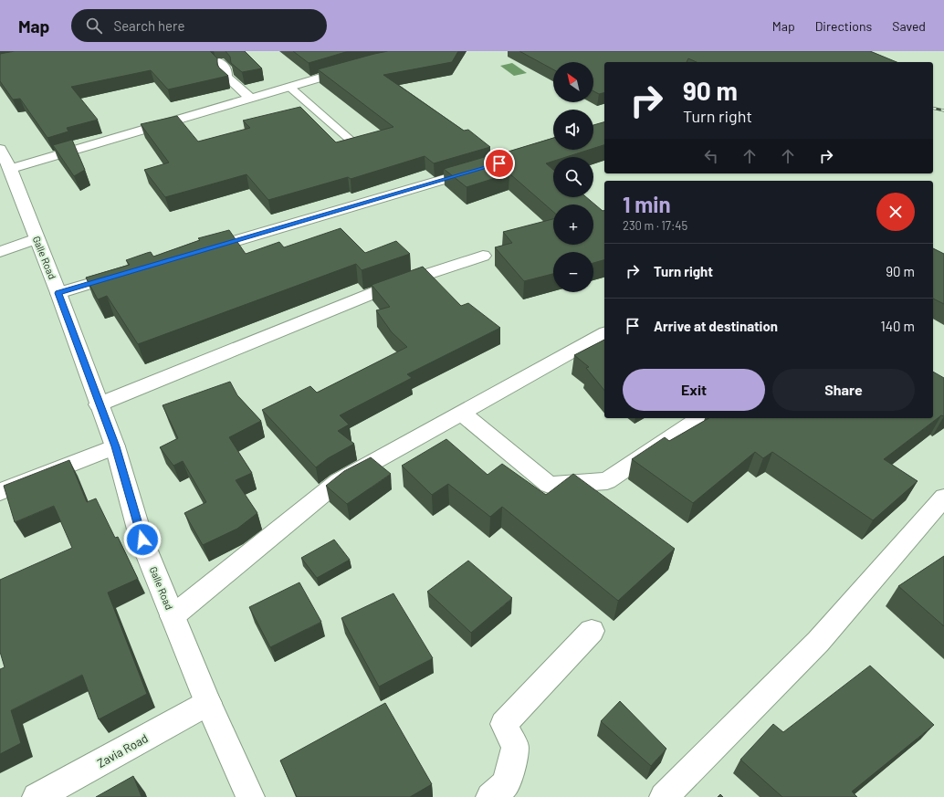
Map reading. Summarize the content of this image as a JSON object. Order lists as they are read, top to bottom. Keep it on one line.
{"streets":{"main road":["Galle Road","Zavia Road"]},"crossings":[["Galle Road","Zavia Road"]],"north":"top left","page":{"header":"Map","search":"Search here","nav":["Map","Directions","Saved"],"map_buttons":["+","−"],"turn":["90 m","Turn right"],"heading":["1 min","230 m · 17:45"],"list":[{"name":"Turn right","value":"90 m"},{"name":"Arrive at destination","value":"140 m"}],"buttons":["Exit","Share"]}}
